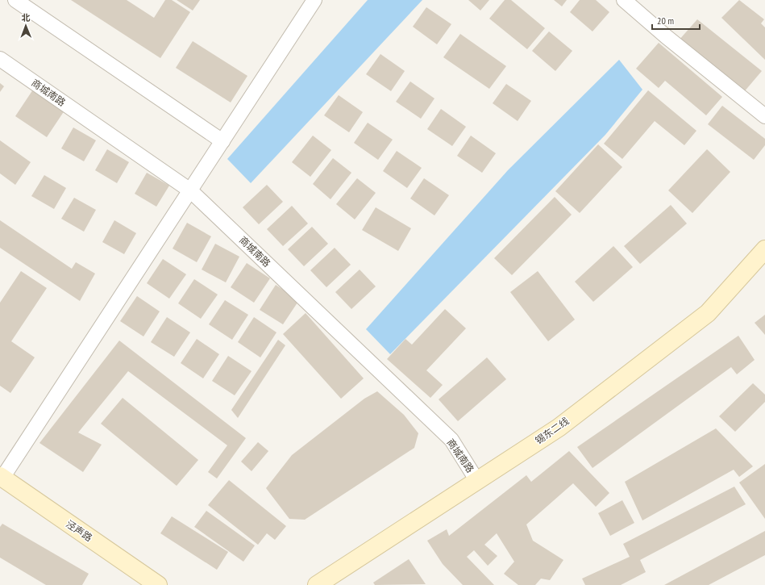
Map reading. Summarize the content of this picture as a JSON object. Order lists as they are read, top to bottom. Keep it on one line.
{"streets":{"main road":["锡东二线","泾声路"],"street":["商城南路"]},"crossings":[["商城南路","锡东二线"]],"scale_bar":"20 m","north":"top"}
